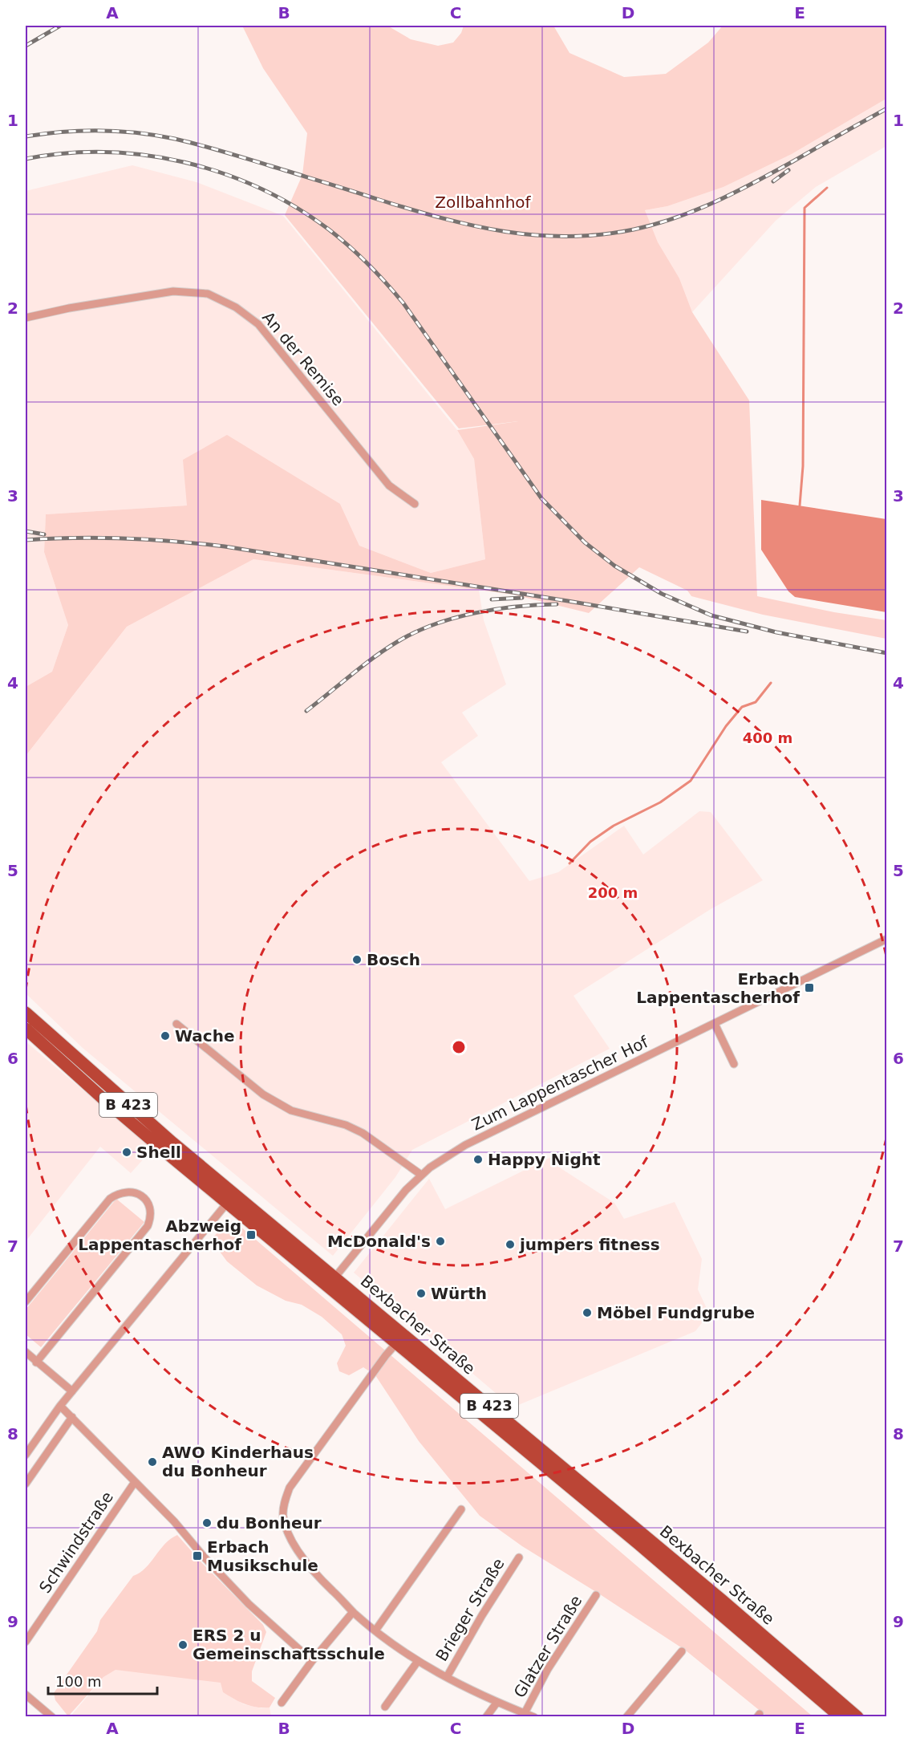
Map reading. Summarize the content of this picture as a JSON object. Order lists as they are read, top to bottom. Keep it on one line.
{"streets":{"main road":["B 423","Bexbacher Straße"],"street":["An der Remise","Zum Lappentascher Hof","Schwindstraße","Brieger Straße","Glatzer Straße"]},"crossings":[["Zum Lappentascher Hof","Bexbacher Straße"]],"parks":["Zollbahnhof"],"places":{"other":["Bosch","Wache","Shell","Happy Night","McDonald's","jumpers fitness","Würth","Möbel Fundgrube","AWO Kinderhaus du Bonheur","du Bonheur","ERS 2 u Gemeinschaftsschule"],"transit":["Erbach Lappentascherhof","Abzweig Lappentascherhof","Erbach Musikschule"]},"scale_bar":"100 m","grid":{"columns":["A","B","C","D","E"],"rows":["1","2","3","4","5","6","7","8","9"]},"rings":["400 m","200 m"]}
